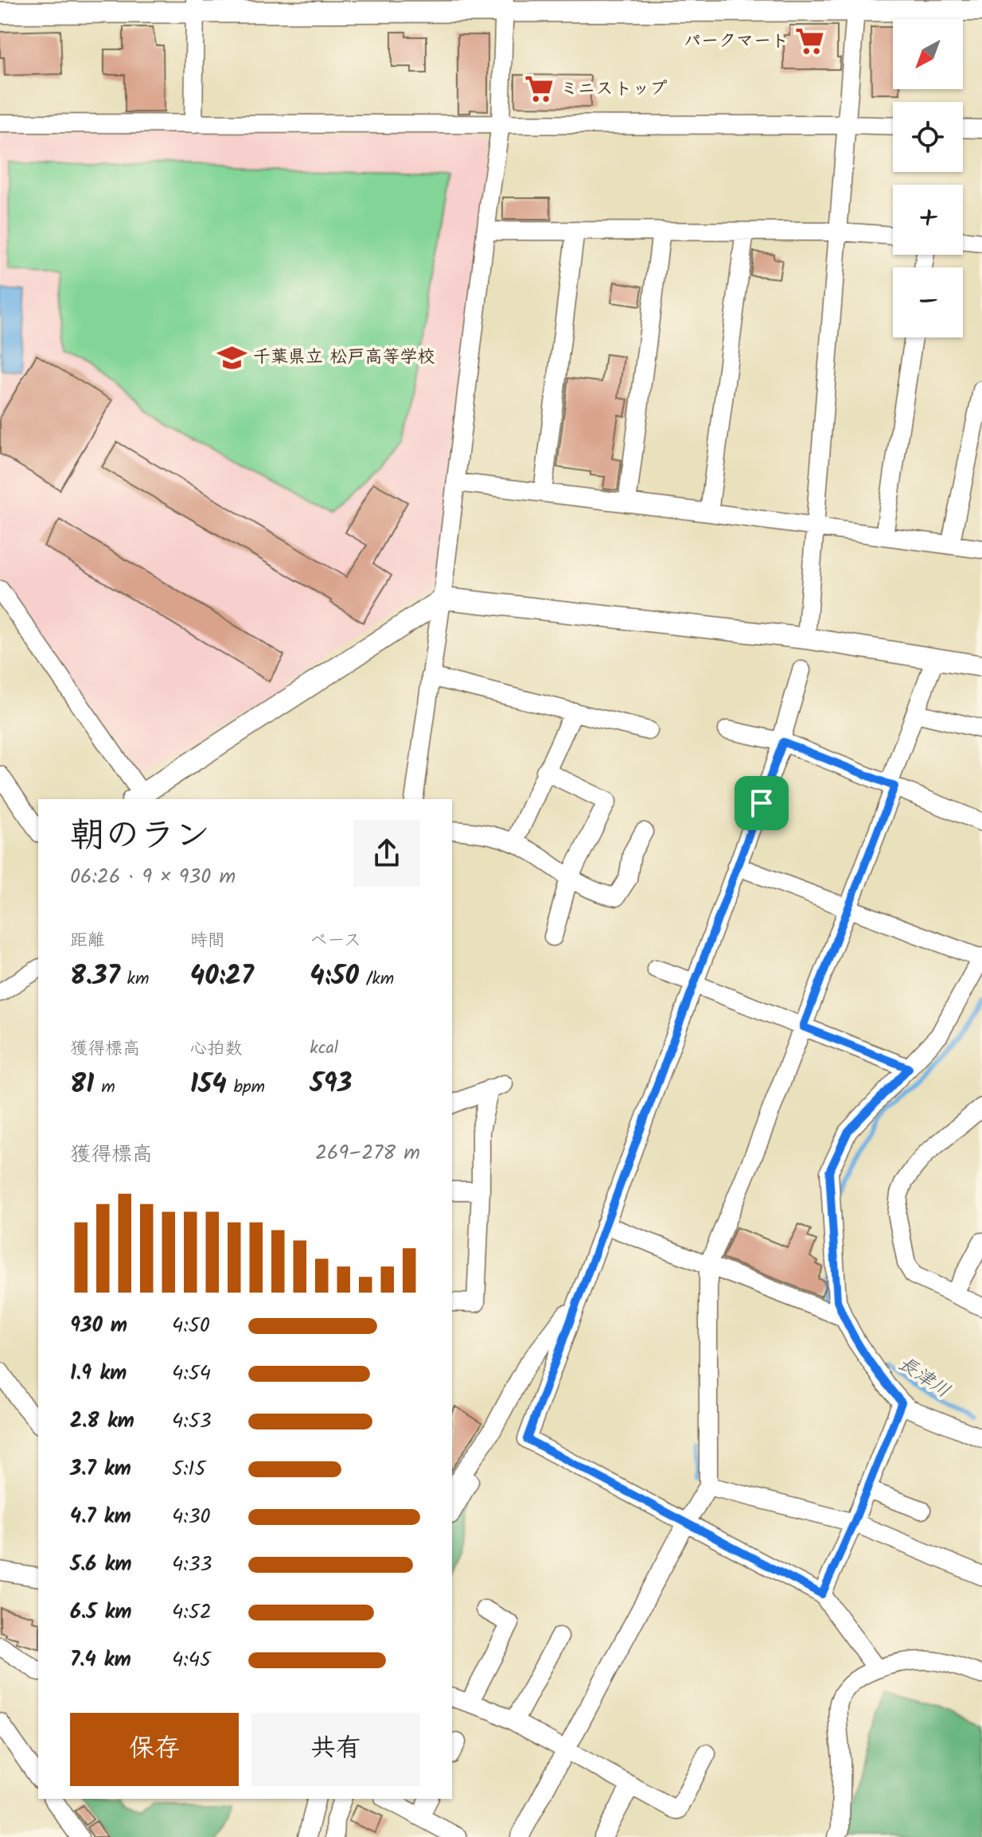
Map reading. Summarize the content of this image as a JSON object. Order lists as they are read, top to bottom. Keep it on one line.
{"water":["長津川"],"places":{"supermarket":["パークマート","ミニストップ"],"school or university":["千葉県立 松戸高等学校"]},"north":"bottom left","page":{"map_buttons":["+","−"],"heading":["朝のラン","06:26 · 9 × 930 m"],"stats":[["距離","8.37 km"],["時間","40:27"],["ペース","4:50 /km"],["獲得標高","81 m"],["心拍数","154 bpm"],["kcal","593"]],"chart":["獲得標高","269–278 m"],"list":[{"name":"930 m","note":"4:50"},{"name":"1.9 km","note":"4:54"},{"name":"2.8 km","note":"4:53"},{"name":"3.7 km","note":"5:15"},{"name":"4.7 km","note":"4:30"},{"name":"5.6 km","note":"4:33"},{"name":"6.5 km","note":"4:52"},{"name":"7.4 km","note":"4:45"}],"buttons":["保存","共有"]}}
